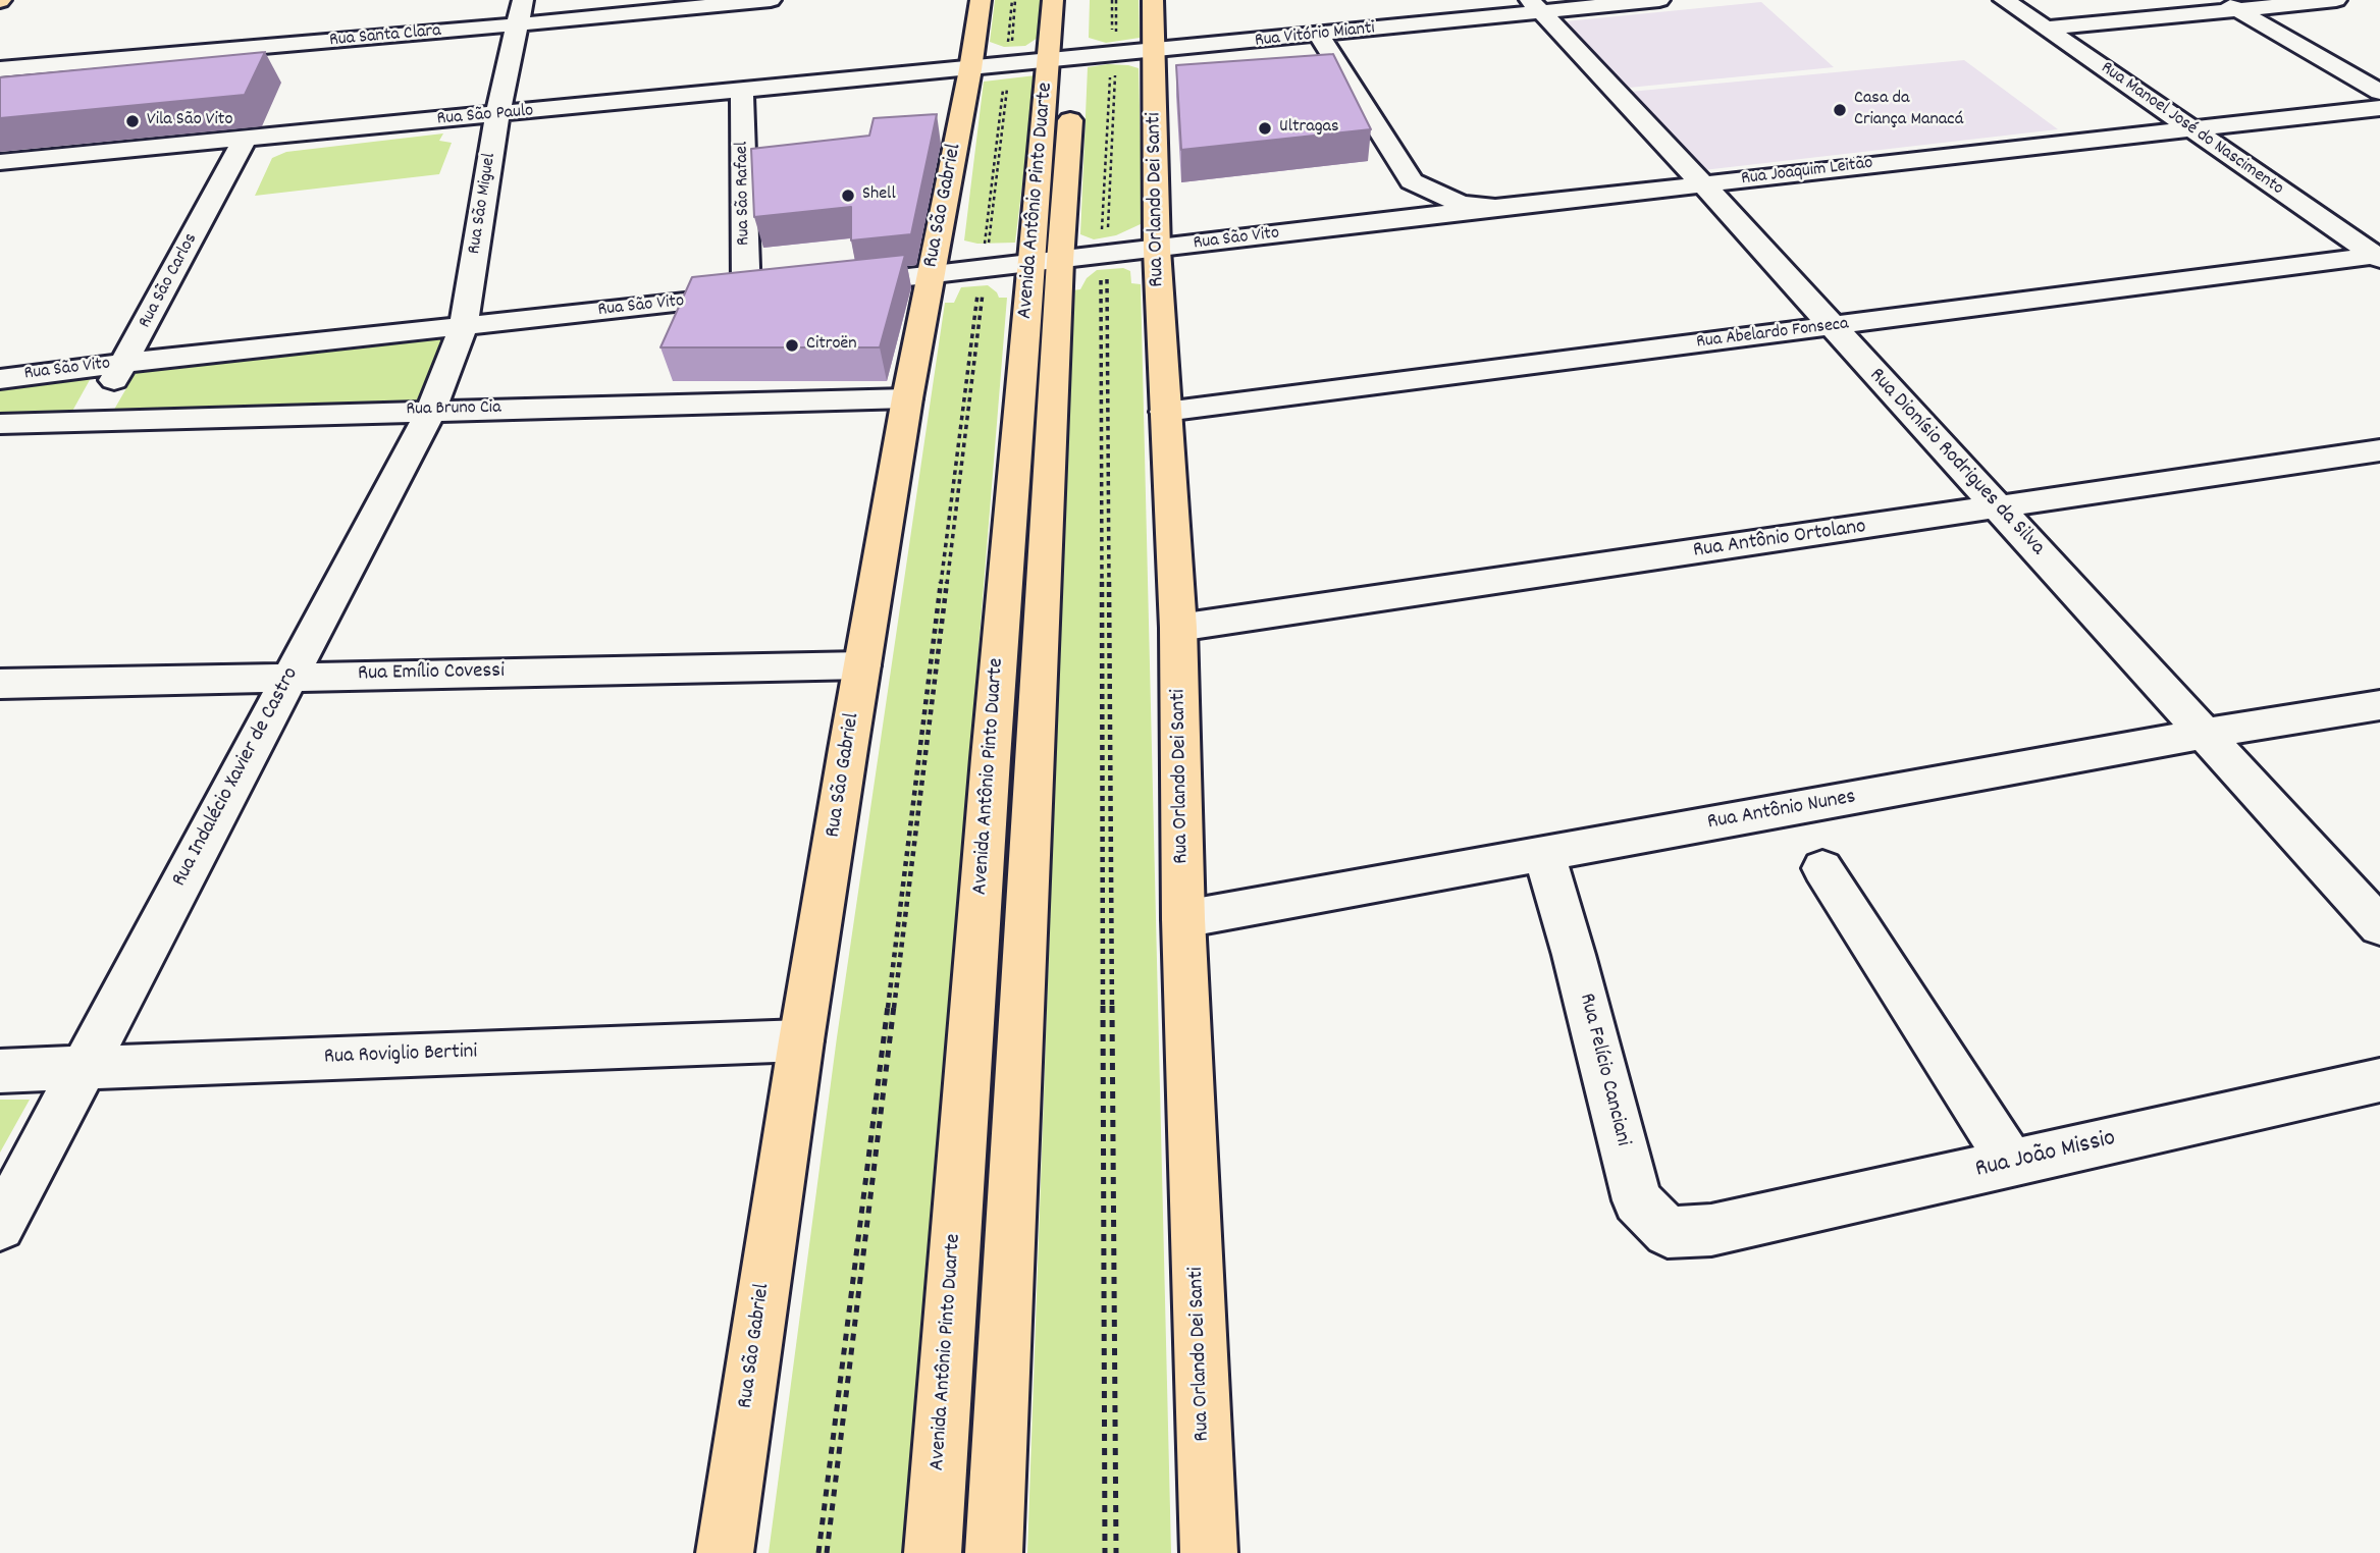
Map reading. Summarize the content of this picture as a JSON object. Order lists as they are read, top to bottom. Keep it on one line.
{"streets":{"main road":["Rua Orlando Dei Santi","Avenida Antônio Pinto Duarte","Rua São Gabriel"],"street":["Rua Vitório Mianti","Rua Santa Clara","Rua São Paulo","Rua Manoel José do Nascimento","Rua Joaquim Leitão","Rua São Rafael","Rua São Miguel","Rua São Vito","Rua São Carlos","Rua Abelardo Fonseca","Rua Bruno Cia","Rua Dionísio Rodrigues da Silva","Rua Antônio Ortolano","Rua Emílio Covessi","Rua Indalécio Xavier de Castro","Rua Antônio Nunes","Rua Roviglio Bertini","Rua Felício Canciani","Rua João Missio"]},"crossings":[["Rua Vitório Mianti","Rua São Paulo"],["Rua Vitório Mianti","Rua Orlando Dei Santi"],["Rua Vitório Mianti","Avenida Antônio Pinto Duarte"],["Rua Vitório Mianti","Rua São Gabriel"],["Rua Vitório Mianti","Rua Dionísio Rodrigues da Silva"],["Rua Santa Clara","Rua São Miguel"],["Rua São Paulo","Rua São Rafael"],["Rua São Paulo","Rua São Miguel"],["Rua São Paulo","Rua São Gabriel"],["Rua São Paulo","Rua São Carlos"],["Rua Manoel José do Nascimento","Rua Joaquim Leitão"],["Rua Manoel José do Nascimento","Rua Abelardo Fonseca"],["Rua Joaquim Leitão","Rua São Vito"],["Rua Joaquim Leitão","Rua Dionísio Rodrigues da Silva"],["Rua São Rafael","Rua São Vito"],["Rua Orlando Dei Santi","Rua São Vito"],["Rua Orlando Dei Santi","Rua Abelardo Fonseca"],["Rua Orlando Dei Santi","Rua Antônio Ortolano"],["Rua Orlando Dei Santi","Rua Antônio Nunes"],["Avenida Antônio Pinto Duarte","Rua São Vito"],["Rua São Miguel","Rua São Vito"],["Rua São Miguel","Rua Indalécio Xavier de Castro"],["Rua São Gabriel","Rua São Vito"],["Rua São Gabriel","Rua Bruno Cia"],["Rua São Gabriel","Rua Emílio Covessi"],["Rua São Gabriel","Rua Roviglio Bertini"],["Rua São Vito","Rua São Carlos"],["Rua São Vito","Rua Indalécio Xavier de Castro"],["Rua São Carlos","Rua Bruno Cia"],["Rua Abelardo Fonseca","Rua Dionísio Rodrigues da Silva"],["Rua Bruno Cia","Rua Indalécio Xavier de Castro"],["Rua Dionísio Rodrigues da Silva","Rua Antônio Ortolano"],["Rua Dionísio Rodrigues da Silva","Rua Antônio Nunes"],["Rua Emílio Covessi","Rua Indalécio Xavier de Castro"],["Rua Indalécio Xavier de Castro","Rua Roviglio Bertini"],["Rua Antônio Nunes","Rua Felício Canciani"],["Rua Felício Canciani","Rua João Missio"]],"places":["Casa da Criança Manacá","Vila São Vito","Ultragas","Shell","Citroën"]}
